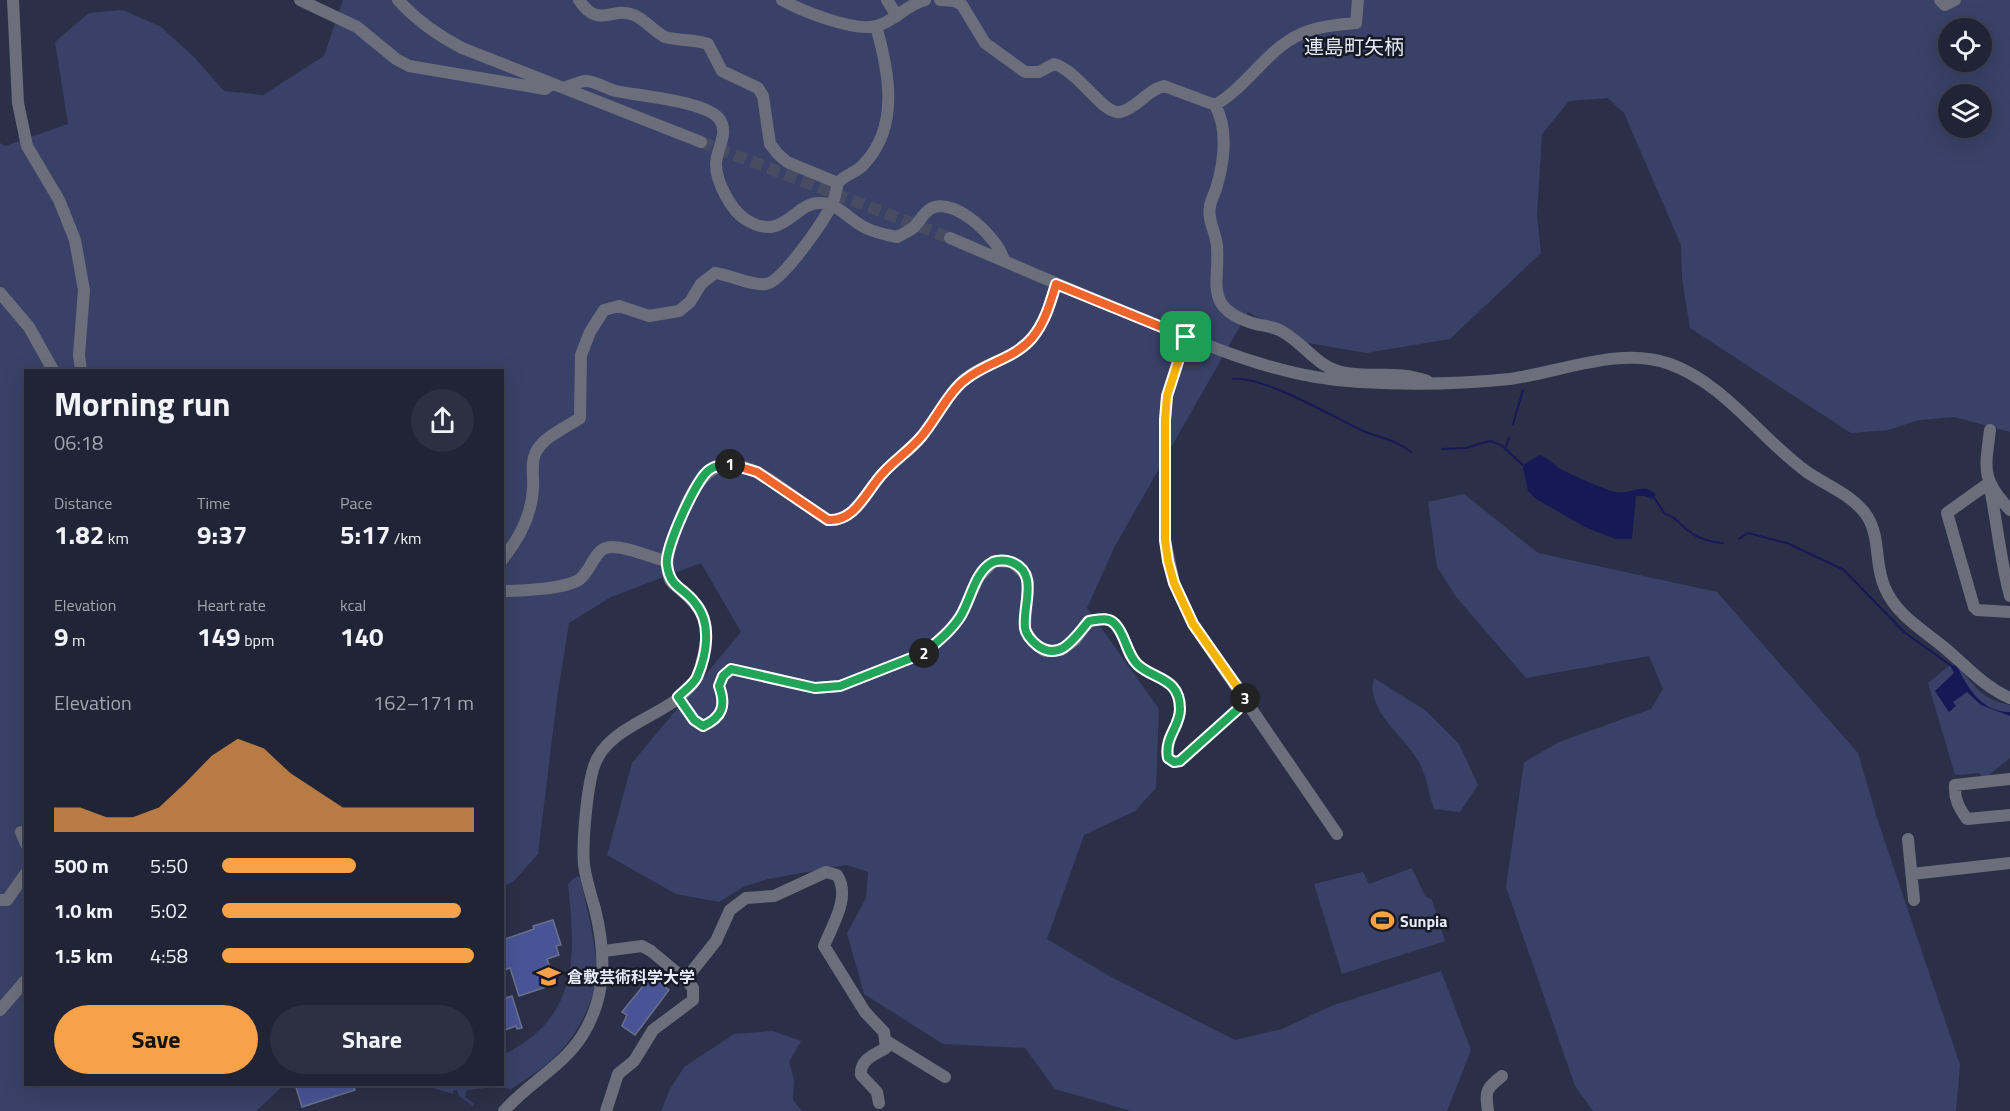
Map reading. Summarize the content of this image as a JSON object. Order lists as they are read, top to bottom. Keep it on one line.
{"districts":["連島町矢柄"],"places":{"sports":["Sunpia"],"school or university":["倉敷芸術科学大学"]},"page":{"heading":["Morning run","06:18"],"pins":["1","2","3"],"stats":[["Distance","1.82 km"],["Time","9:37"],["Pace","5:17 /km"],["Elevation","9 m"],["Heart rate","149 bpm"],["kcal","140"]],"chart":["Elevation","162–171 m"],"list":[{"name":"500 m","note":"5:50"},{"name":"1.0 km","note":"5:02"},{"name":"1.5 km","note":"4:58"}],"buttons":["Save","Share"]}}
